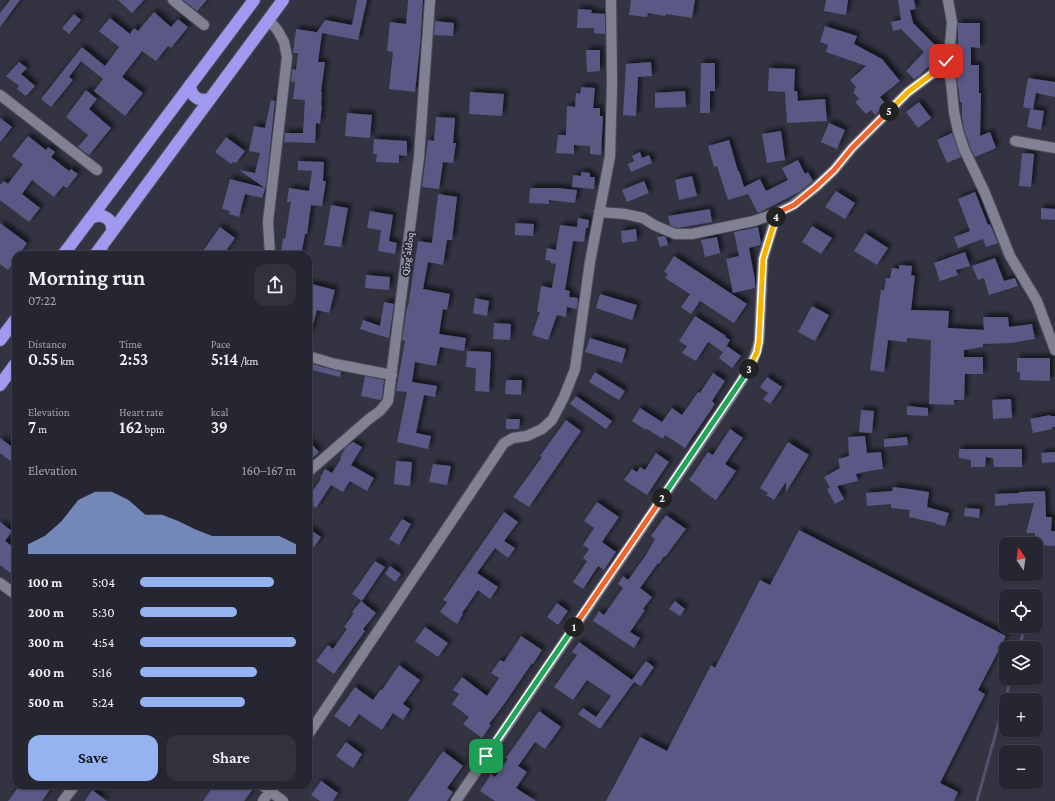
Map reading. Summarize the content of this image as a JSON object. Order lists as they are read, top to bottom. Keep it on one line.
{"streets":{"street":["Qizg'aldoq"]},"north":"top","page":{"pins":["5","4","3","2","1"],"heading":["Morning run","07:22"],"stats":[["Distance","0.55 km"],["Time","2:53"],["Pace","5:14 /km"],["Elevation","7 m"],["Heart rate","162 bpm"],["kcal","39"]],"chart":["Elevation","160–167 m"],"map_buttons":["+","−"],"list":[{"name":"100 m","note":"5:04"},{"name":"200 m","note":"5:30"},{"name":"300 m","note":"4:54"},{"name":"400 m","note":"5:16"},{"name":"500 m","note":"5:24"}],"buttons":["Save","Share"]}}
